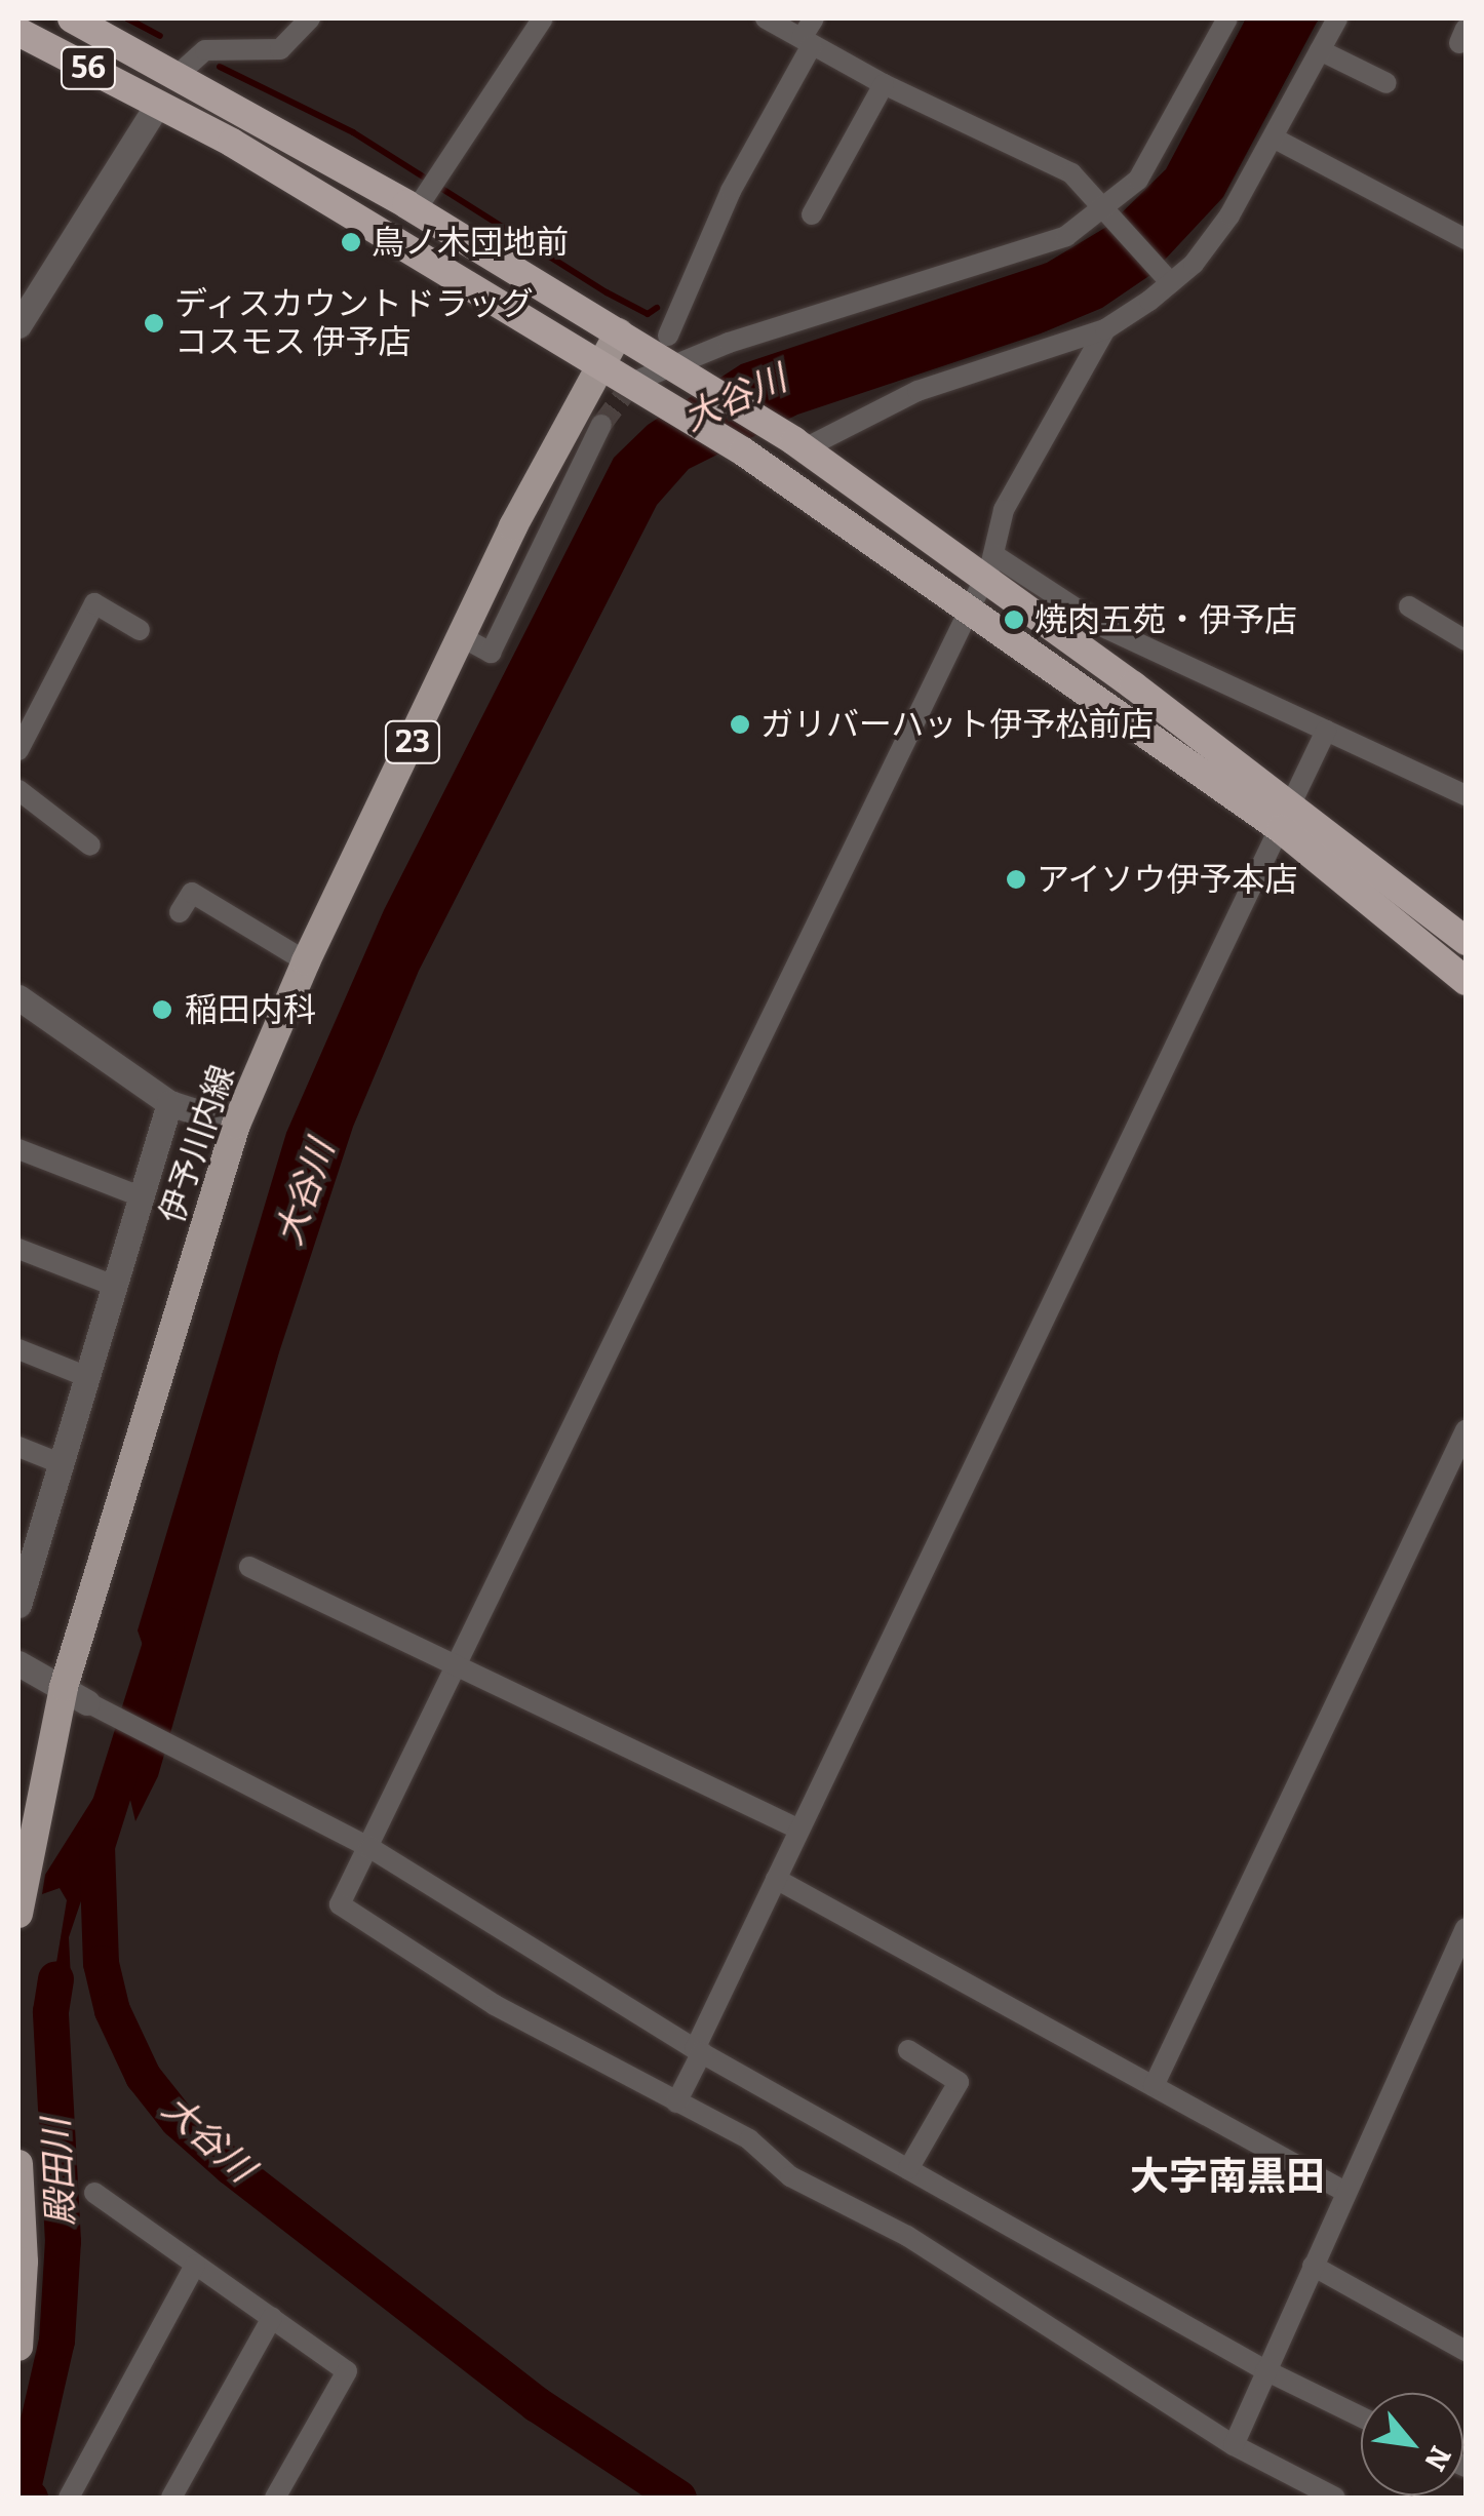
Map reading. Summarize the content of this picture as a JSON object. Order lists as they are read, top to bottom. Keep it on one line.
{"streets":{"highway":["56"],"main road":["23","伊予川内線"]},"crossings":[["56","伊予川内線"]],"districts":["大字南黒田"],"water":["大谷川","殿田川"],"places":["鳥ノ木団地前","ディスカウントドラッグ コスモス 伊予店","焼肉五苑・伊予店","ガリバーハット伊予松前店","アイソウ伊予本店","稲田内科"],"north":"bottom right"}
